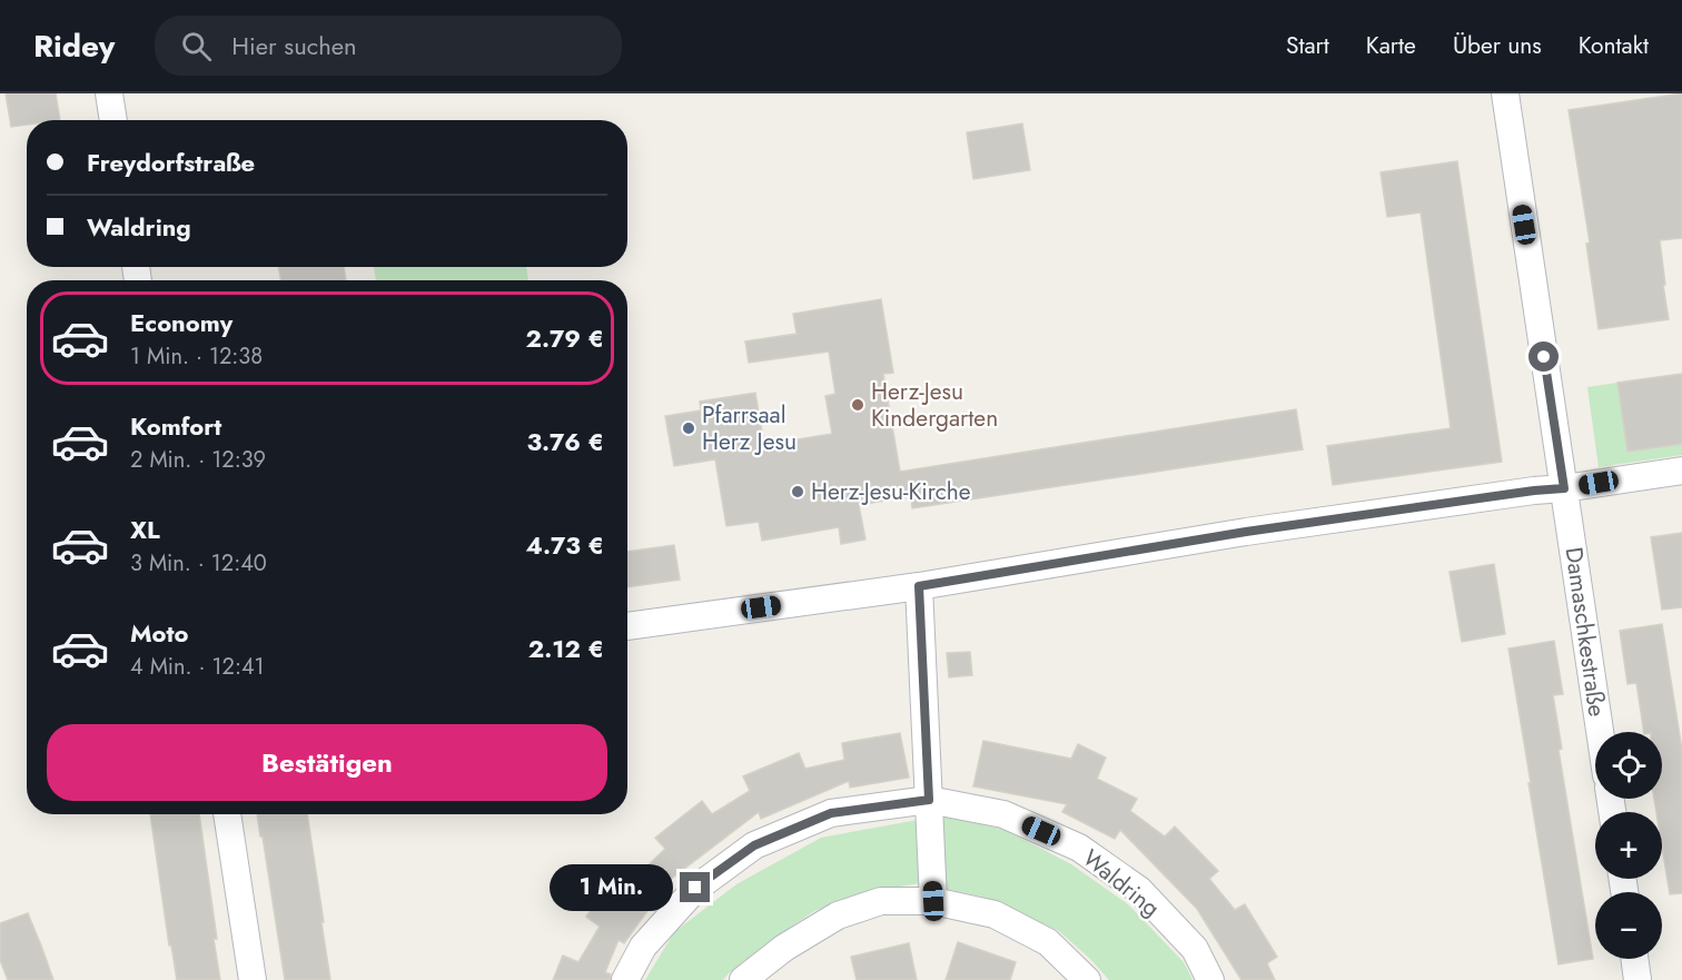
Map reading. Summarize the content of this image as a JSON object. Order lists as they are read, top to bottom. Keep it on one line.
{"streets":{"street":["Damaschkestraße","Waldring"]},"places":["Herz-Jesu Kindergarten","Pfarrsaal Herz Jesu","Herz-Jesu-Kirche"],"page":{"header":"Ridey","search":"Hier suchen","nav":["Start","Karte","Über uns","Kontakt"],"banner":["Freydorfstraße","Waldring"],"list":[{"name":"Economy","note":"1 Min. · 12:38","value":"2.79 €"},{"name":"Komfort","note":"2 Min. · 12:39","value":"3.76 €"},{"name":"XL","note":"3 Min. · 12:40","value":"4.73 €"},{"name":"Moto","note":"4 Min. · 12:41","value":"2.12 €"}],"buttons":"Bestätigen","map_buttons":["+","−"],"bubble":"1 Min."}}
